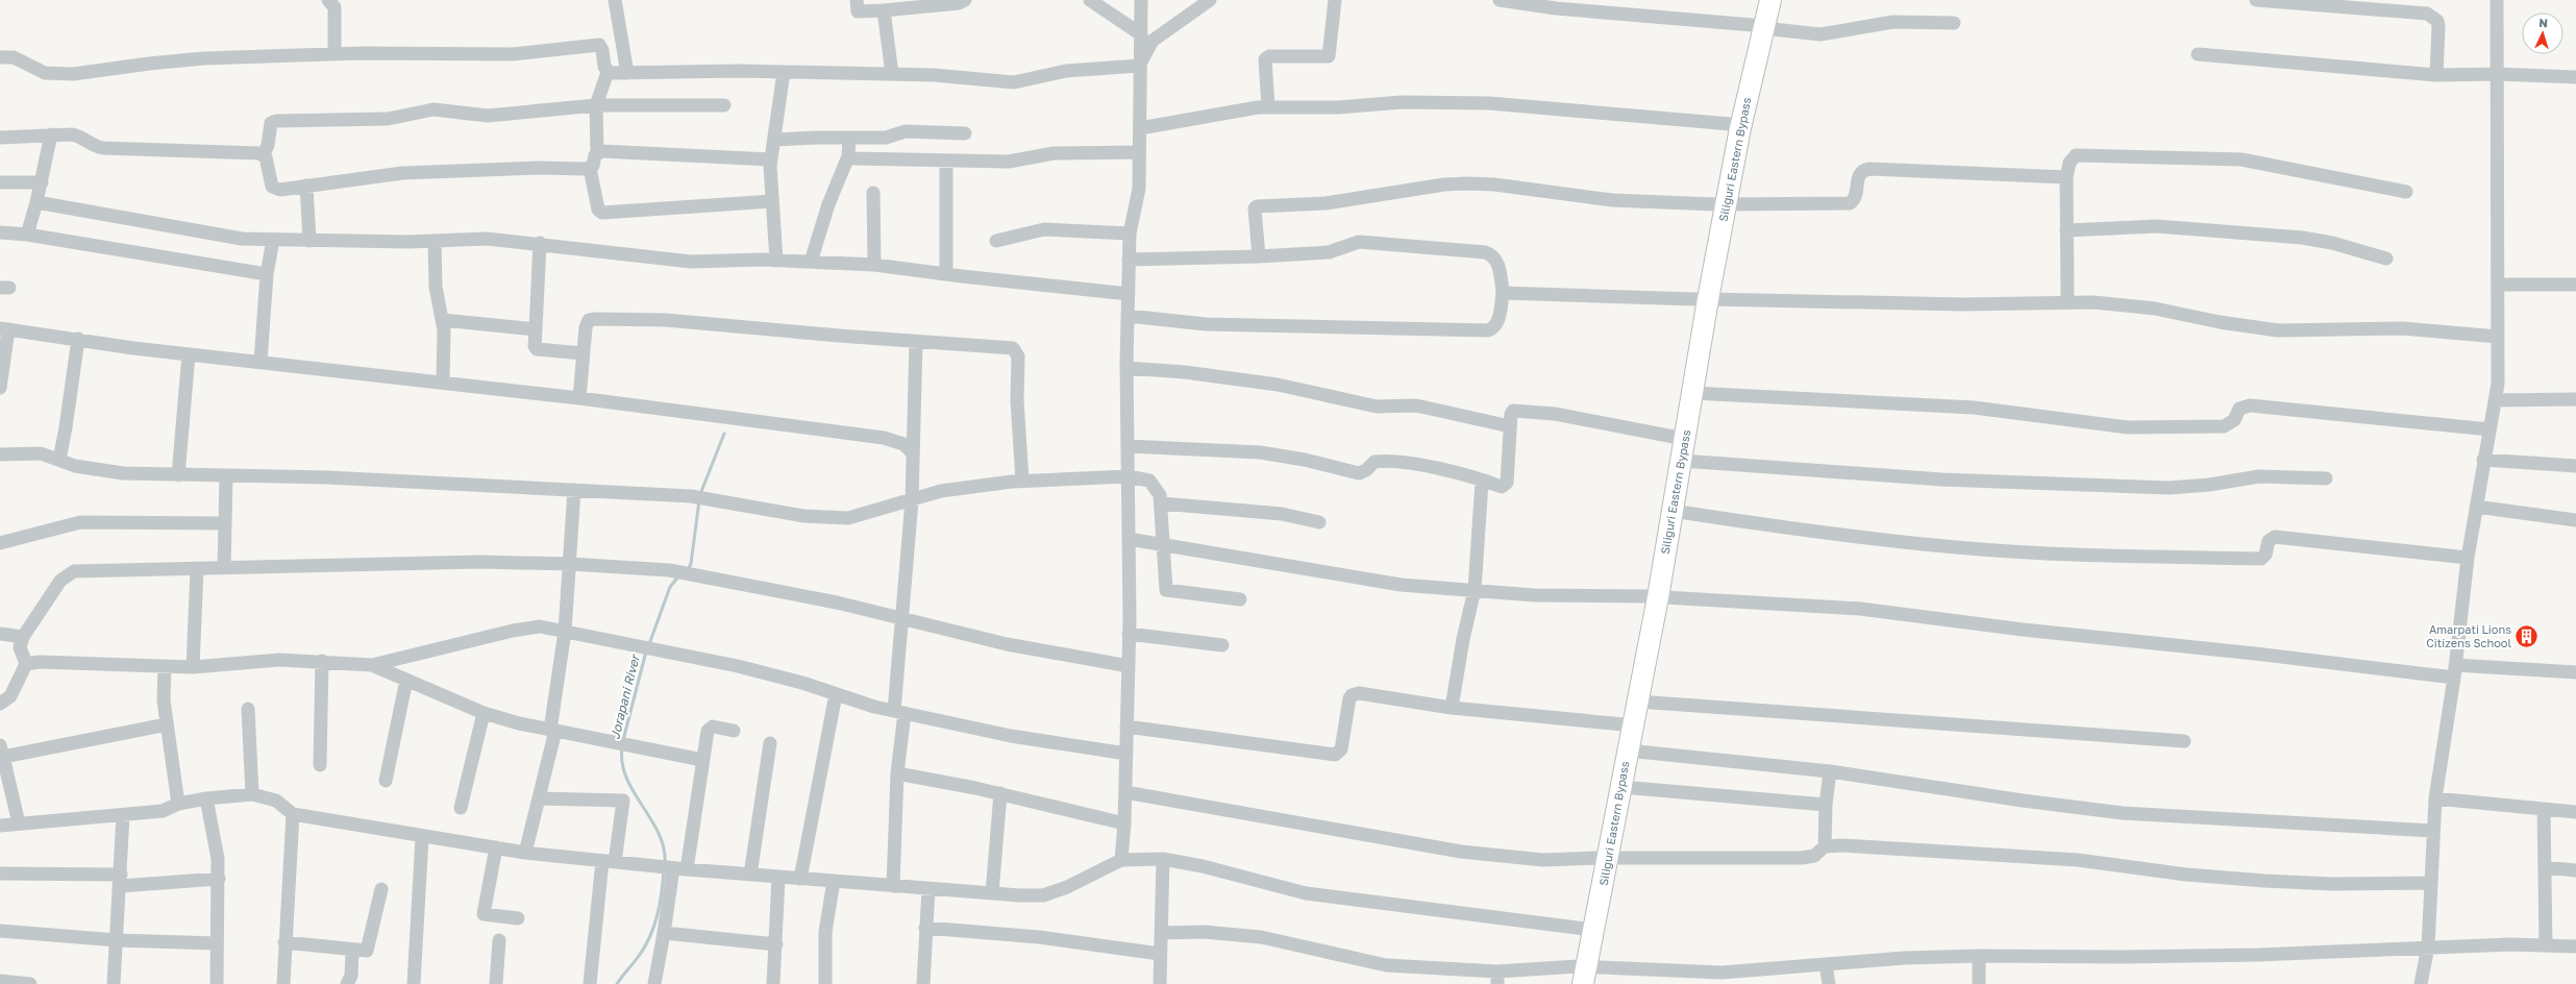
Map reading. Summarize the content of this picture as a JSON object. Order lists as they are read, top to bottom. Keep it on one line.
{"streets":{"main road":["Siliguri Eastern Bypass"]},"water":["Jorapani River"],"places":{"building":["Amarpati Lions Citizens School"]},"north":"top"}
